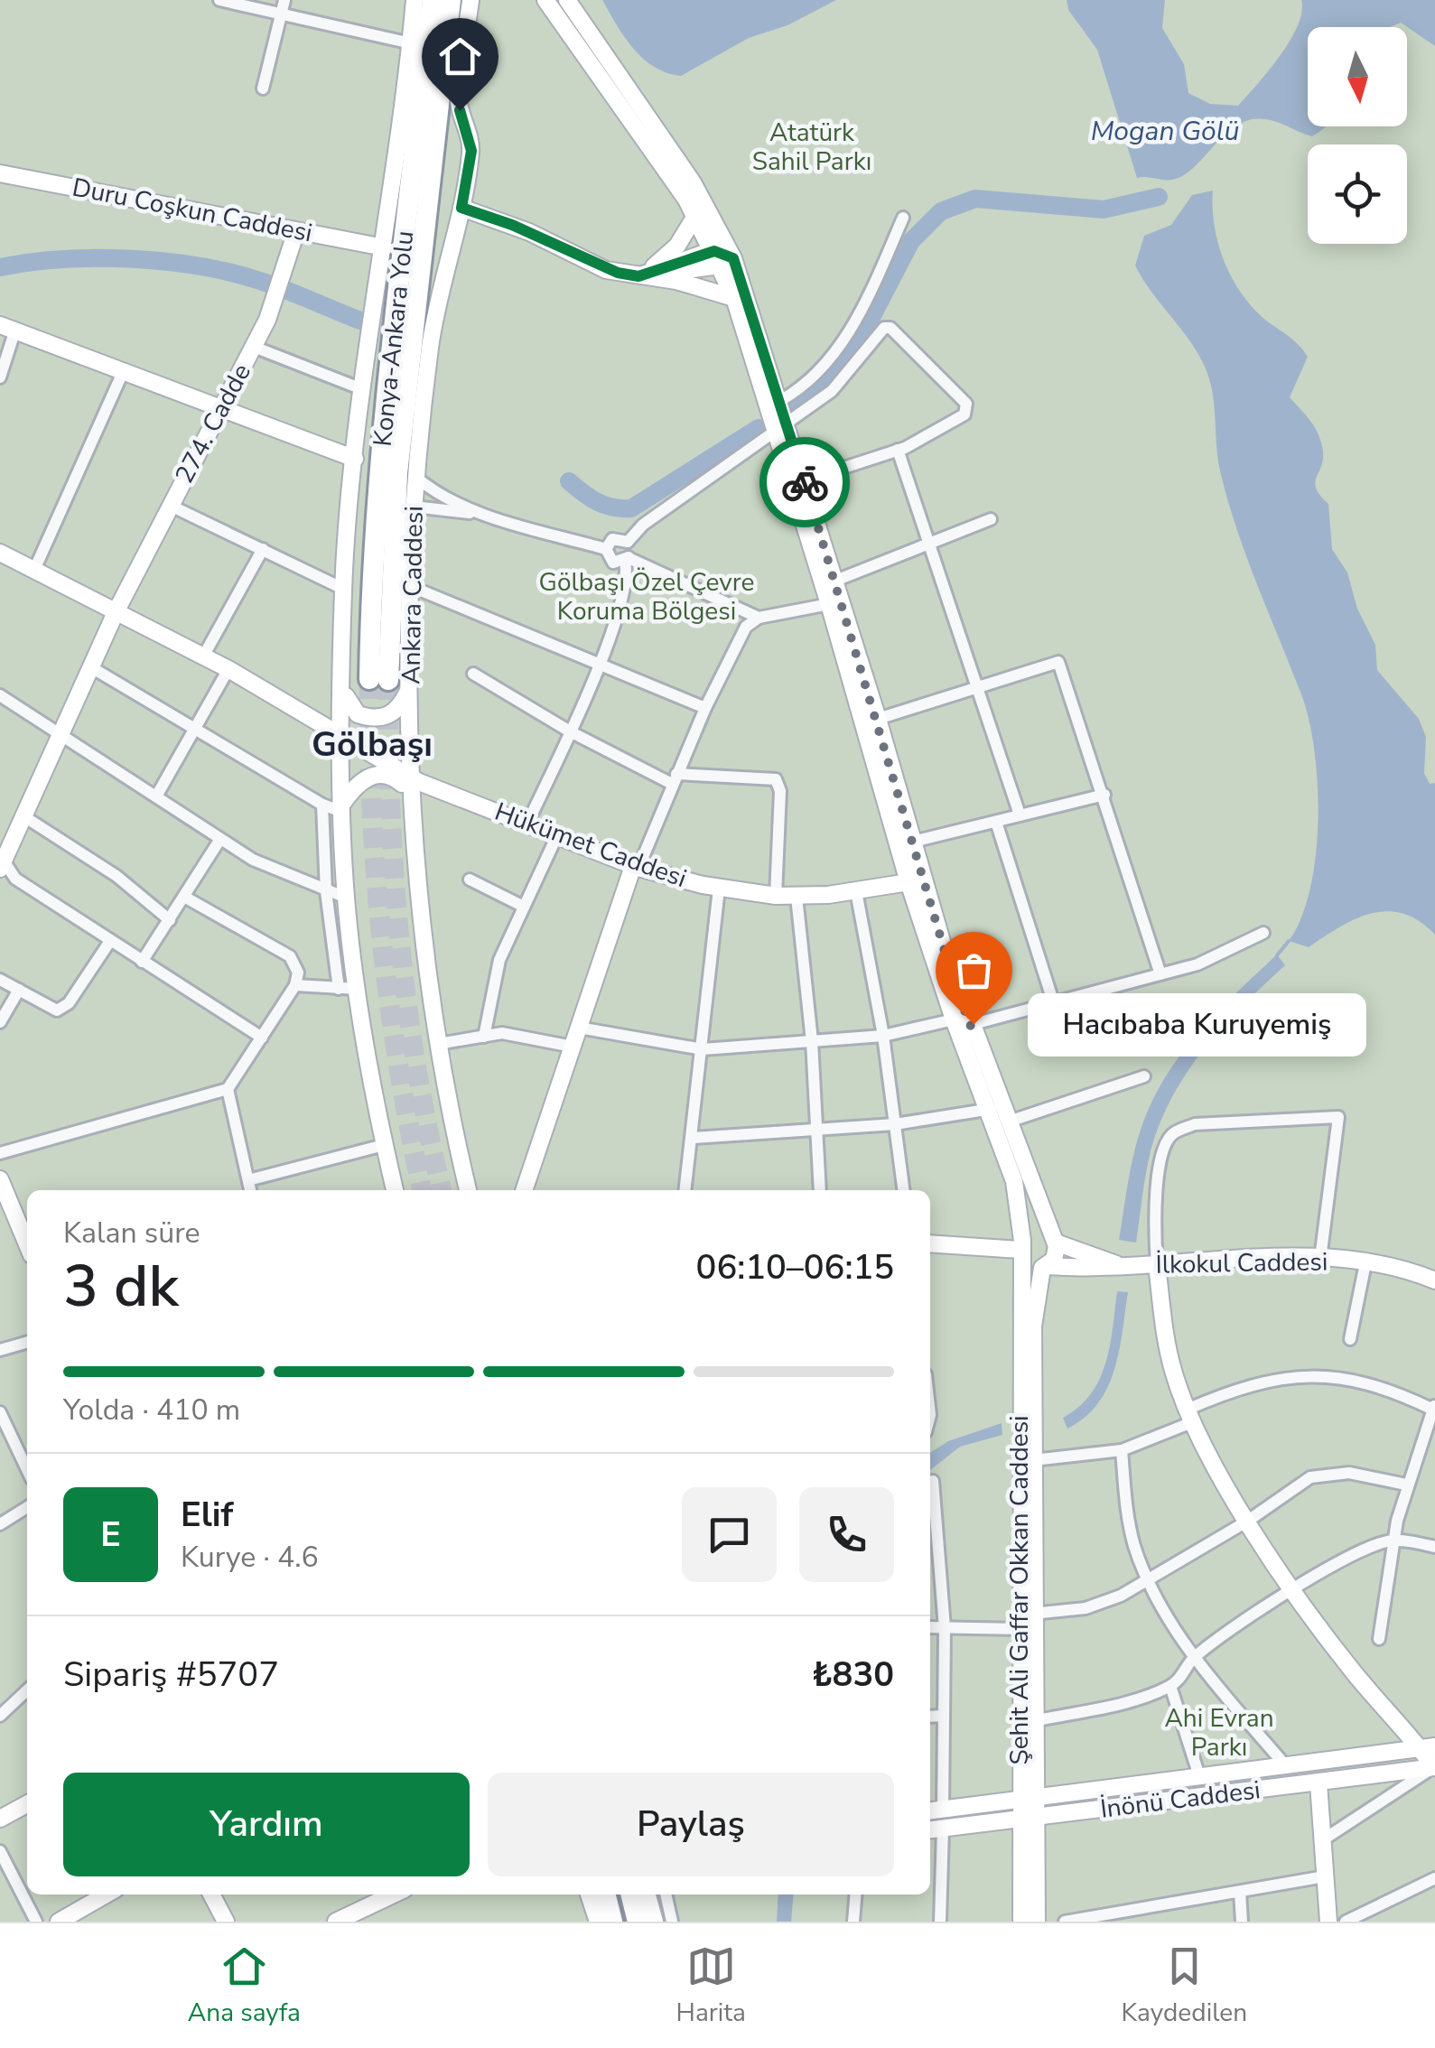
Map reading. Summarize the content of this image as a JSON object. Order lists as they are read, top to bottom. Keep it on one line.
{"streets":{"highway":["Konya-Ankara Yolu"],"street":["Duru Coşkun Caddesi","274. Cadde","Ankara Caddesi","Hükümet Caddesi","İlkokul Caddesi","Şehit Ali Gaffar Okkan Caddesi","İnönü Caddesi"]},"crossings":[["Duru Coşkun Caddesi","Konya-Ankara Yolu"],["Duru Coşkun Caddesi","274. Cadde"],["274. Cadde","Hükümet Caddesi"],["Ankara Caddesi","Hükümet Caddesi"],["Hükümet Caddesi","Şehit Ali Gaffar Okkan Caddesi"],["İlkokul Caddesi","Şehit Ali Gaffar Okkan Caddesi"],["Şehit Ali Gaffar Okkan Caddesi","İnönü Caddesi"]],"districts":["Gölbaşı"],"water":["Mogan Gölü"],"parks":["Atatürk Sahil Parkı","Gölbaşı Özel Çevre Koruma Bölgesi","Ahi Evran Parkı"],"places":["Hacıbaba Kuruyemiş"],"north":"bottom","page":{"bubble":"Hacıbaba Kuruyemiş","heading":["3 dk","Kalan süre","06:10–06:15"],"panel":["Elif","Kurye · 4.6","Sipariş #5707","₺830"],"bar":"Yolda · 410 m","round":"E","buttons":["Yardım","Paylaş"],"tabs":["Ana sayfa","Harita","Kaydedilen"]}}
